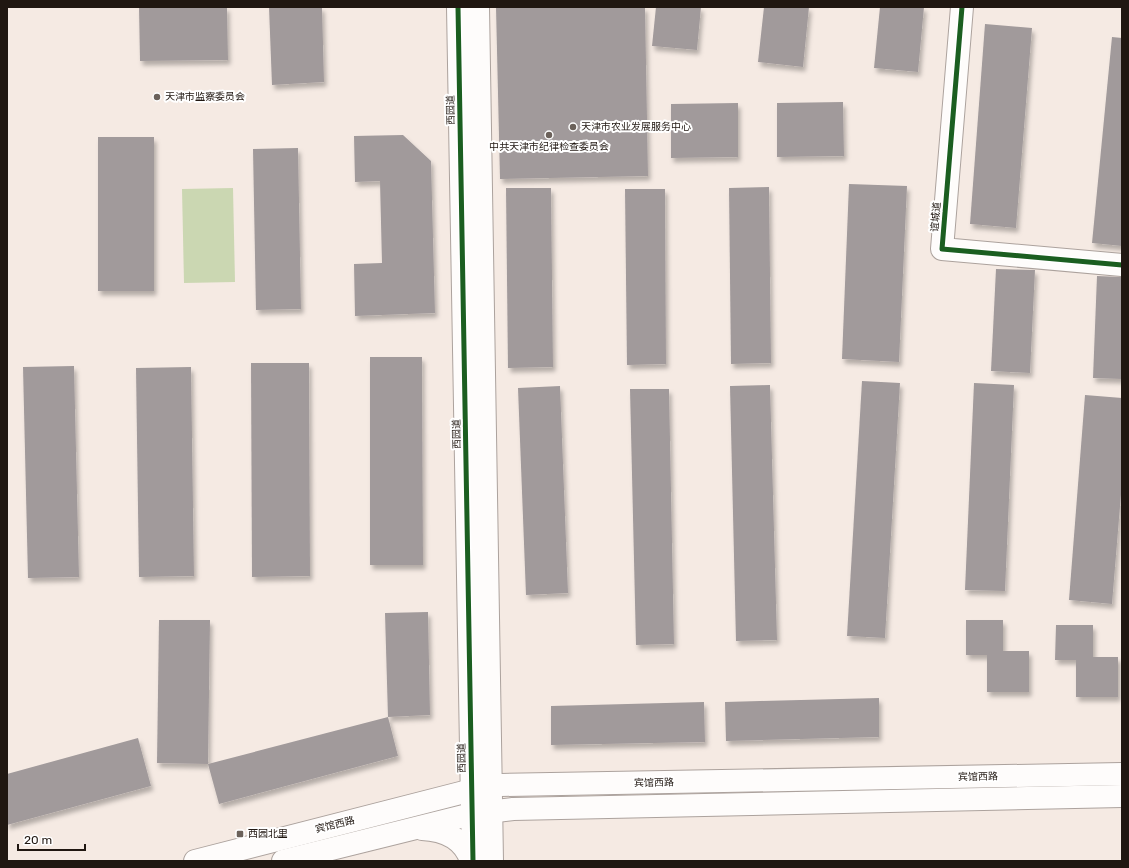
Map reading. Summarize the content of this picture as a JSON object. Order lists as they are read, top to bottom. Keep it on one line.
{"streets":{"street":["西园道","谊城道","宾馆西路"]},"crossings":[["西园道","宾馆西路"]],"places":{"other":["天津市监察委员会","天津市农业发展服务中心","中共天津市纪律检查委员会"],"transit":["西园北里"]},"scale_bar":"20 m"}
